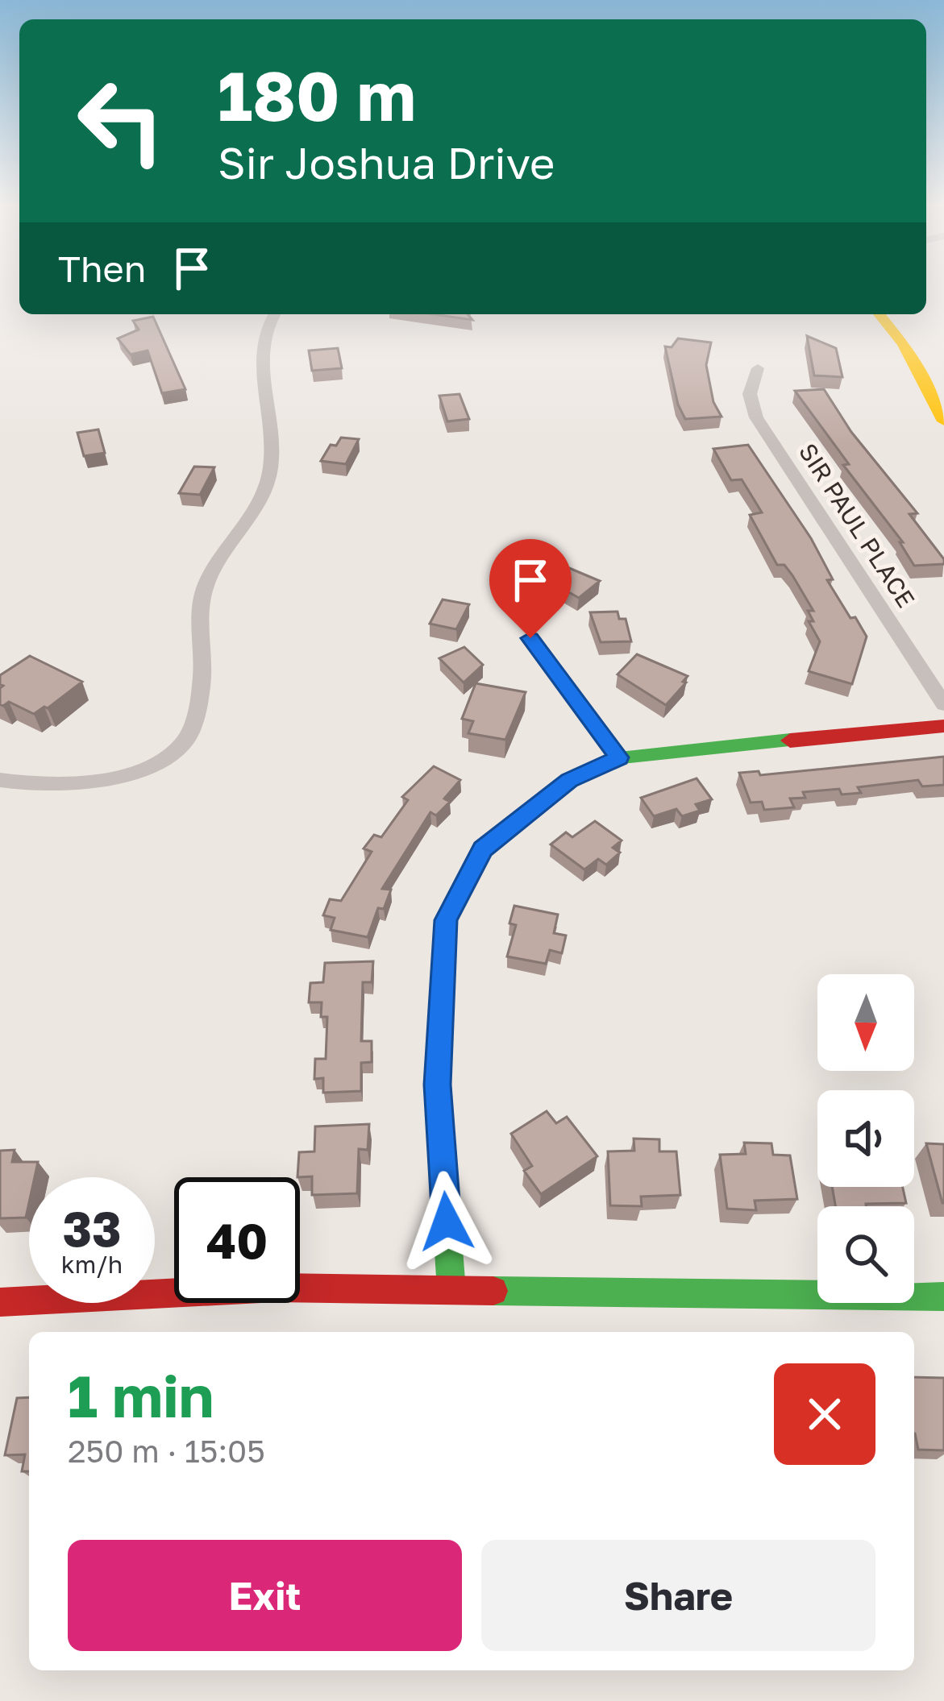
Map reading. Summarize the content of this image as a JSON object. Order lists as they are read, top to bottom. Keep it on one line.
{"streets":{"street":["SIR PAUL PLACE"]},"north":"bottom","page":{"turn":["180 m","Sir Joshua Drive"],"then":"Then","speed":"33 km/h","limit":"40","heading":["1 min","250 m · 15:05"],"buttons":["Exit","Share"]}}
